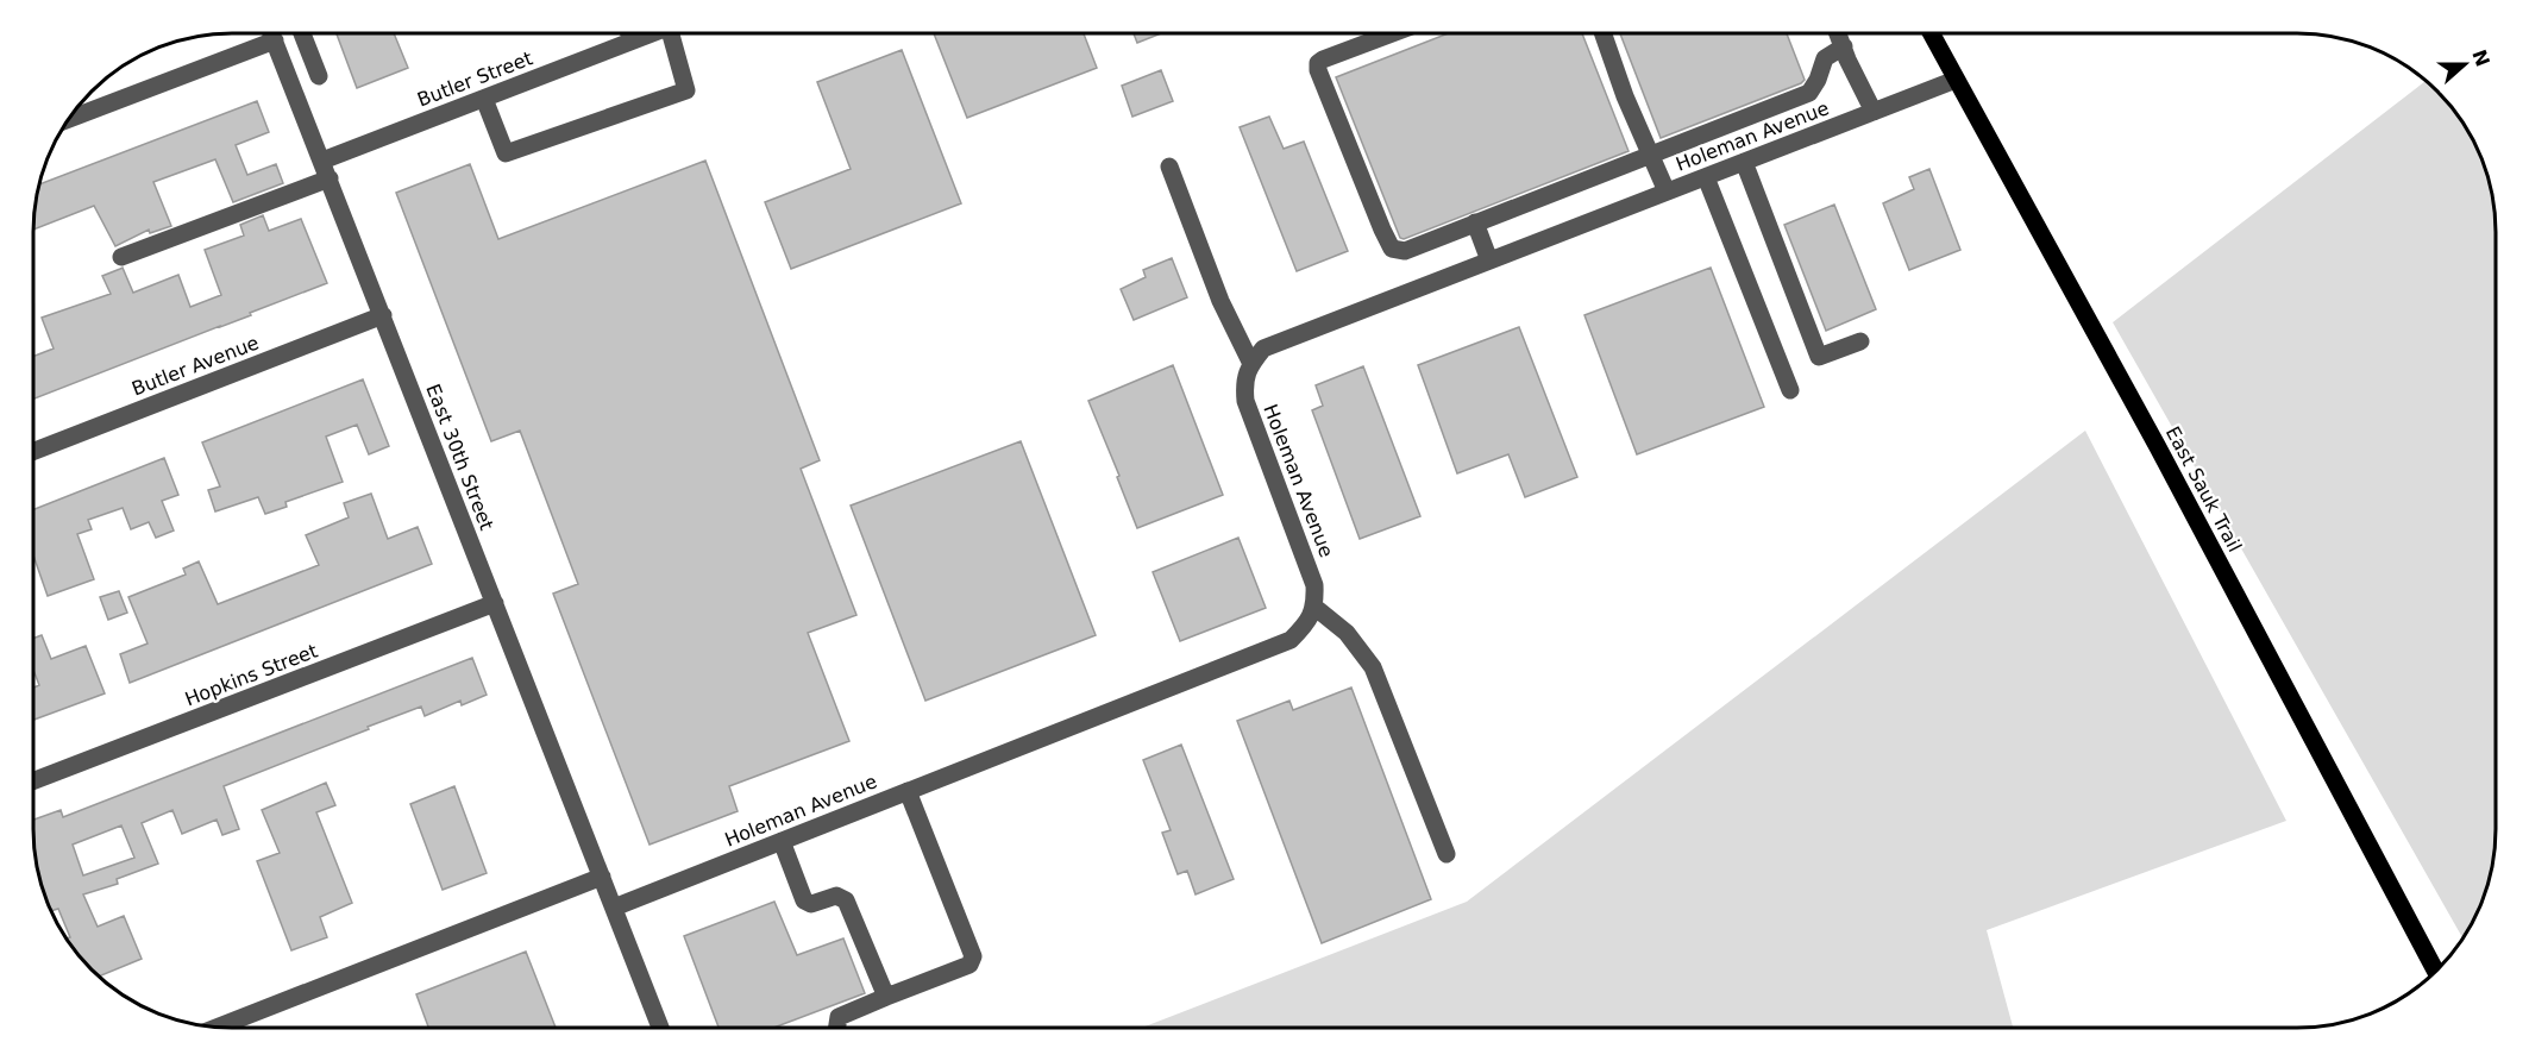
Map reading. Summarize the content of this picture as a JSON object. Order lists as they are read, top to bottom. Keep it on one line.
{"streets":{"main road":["East Sauk Trail"],"street":["Butler Street","Holeman Avenue","Butler Avenue","East 30th Street","Hopkins Street"]},"crossings":[["Butler Street","East 30th Street"],["Holeman Avenue","East 30th Street"],["Holeman Avenue","East Sauk Trail"],["Butler Avenue","East 30th Street"],["East 30th Street","Hopkins Street"]],"north":"right"}
